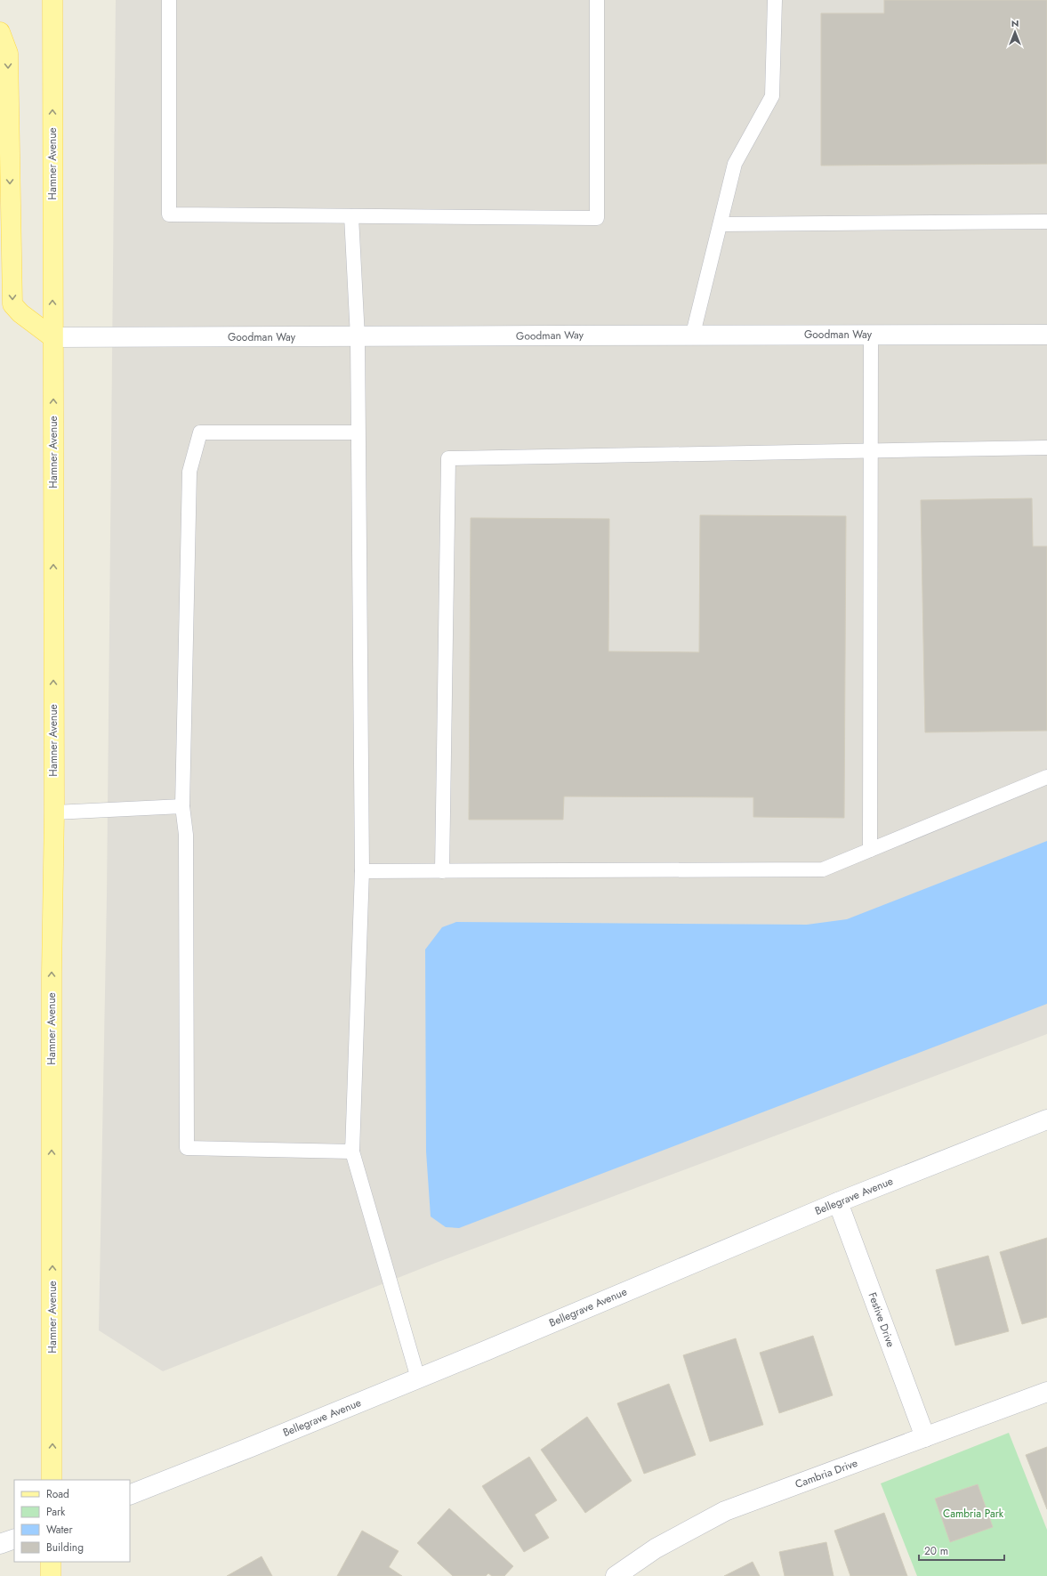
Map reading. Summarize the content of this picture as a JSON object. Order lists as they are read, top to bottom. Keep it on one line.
{"streets":{"main road":["Hamner Avenue"],"street":["Goodman Way","Bellegrave Avenue","Festive Drive","Cambria Drive"]},"crossings":[["Hamner Avenue","Goodman Way"],["Bellegrave Avenue","Festive Drive"],["Festive Drive","Cambria Drive"]],"one_way":["Hamner Avenue"],"parks":["Cambria Park"],"legend":["Road","Park","Water","Building"],"scale_bar":"20 m","north":"top"}
